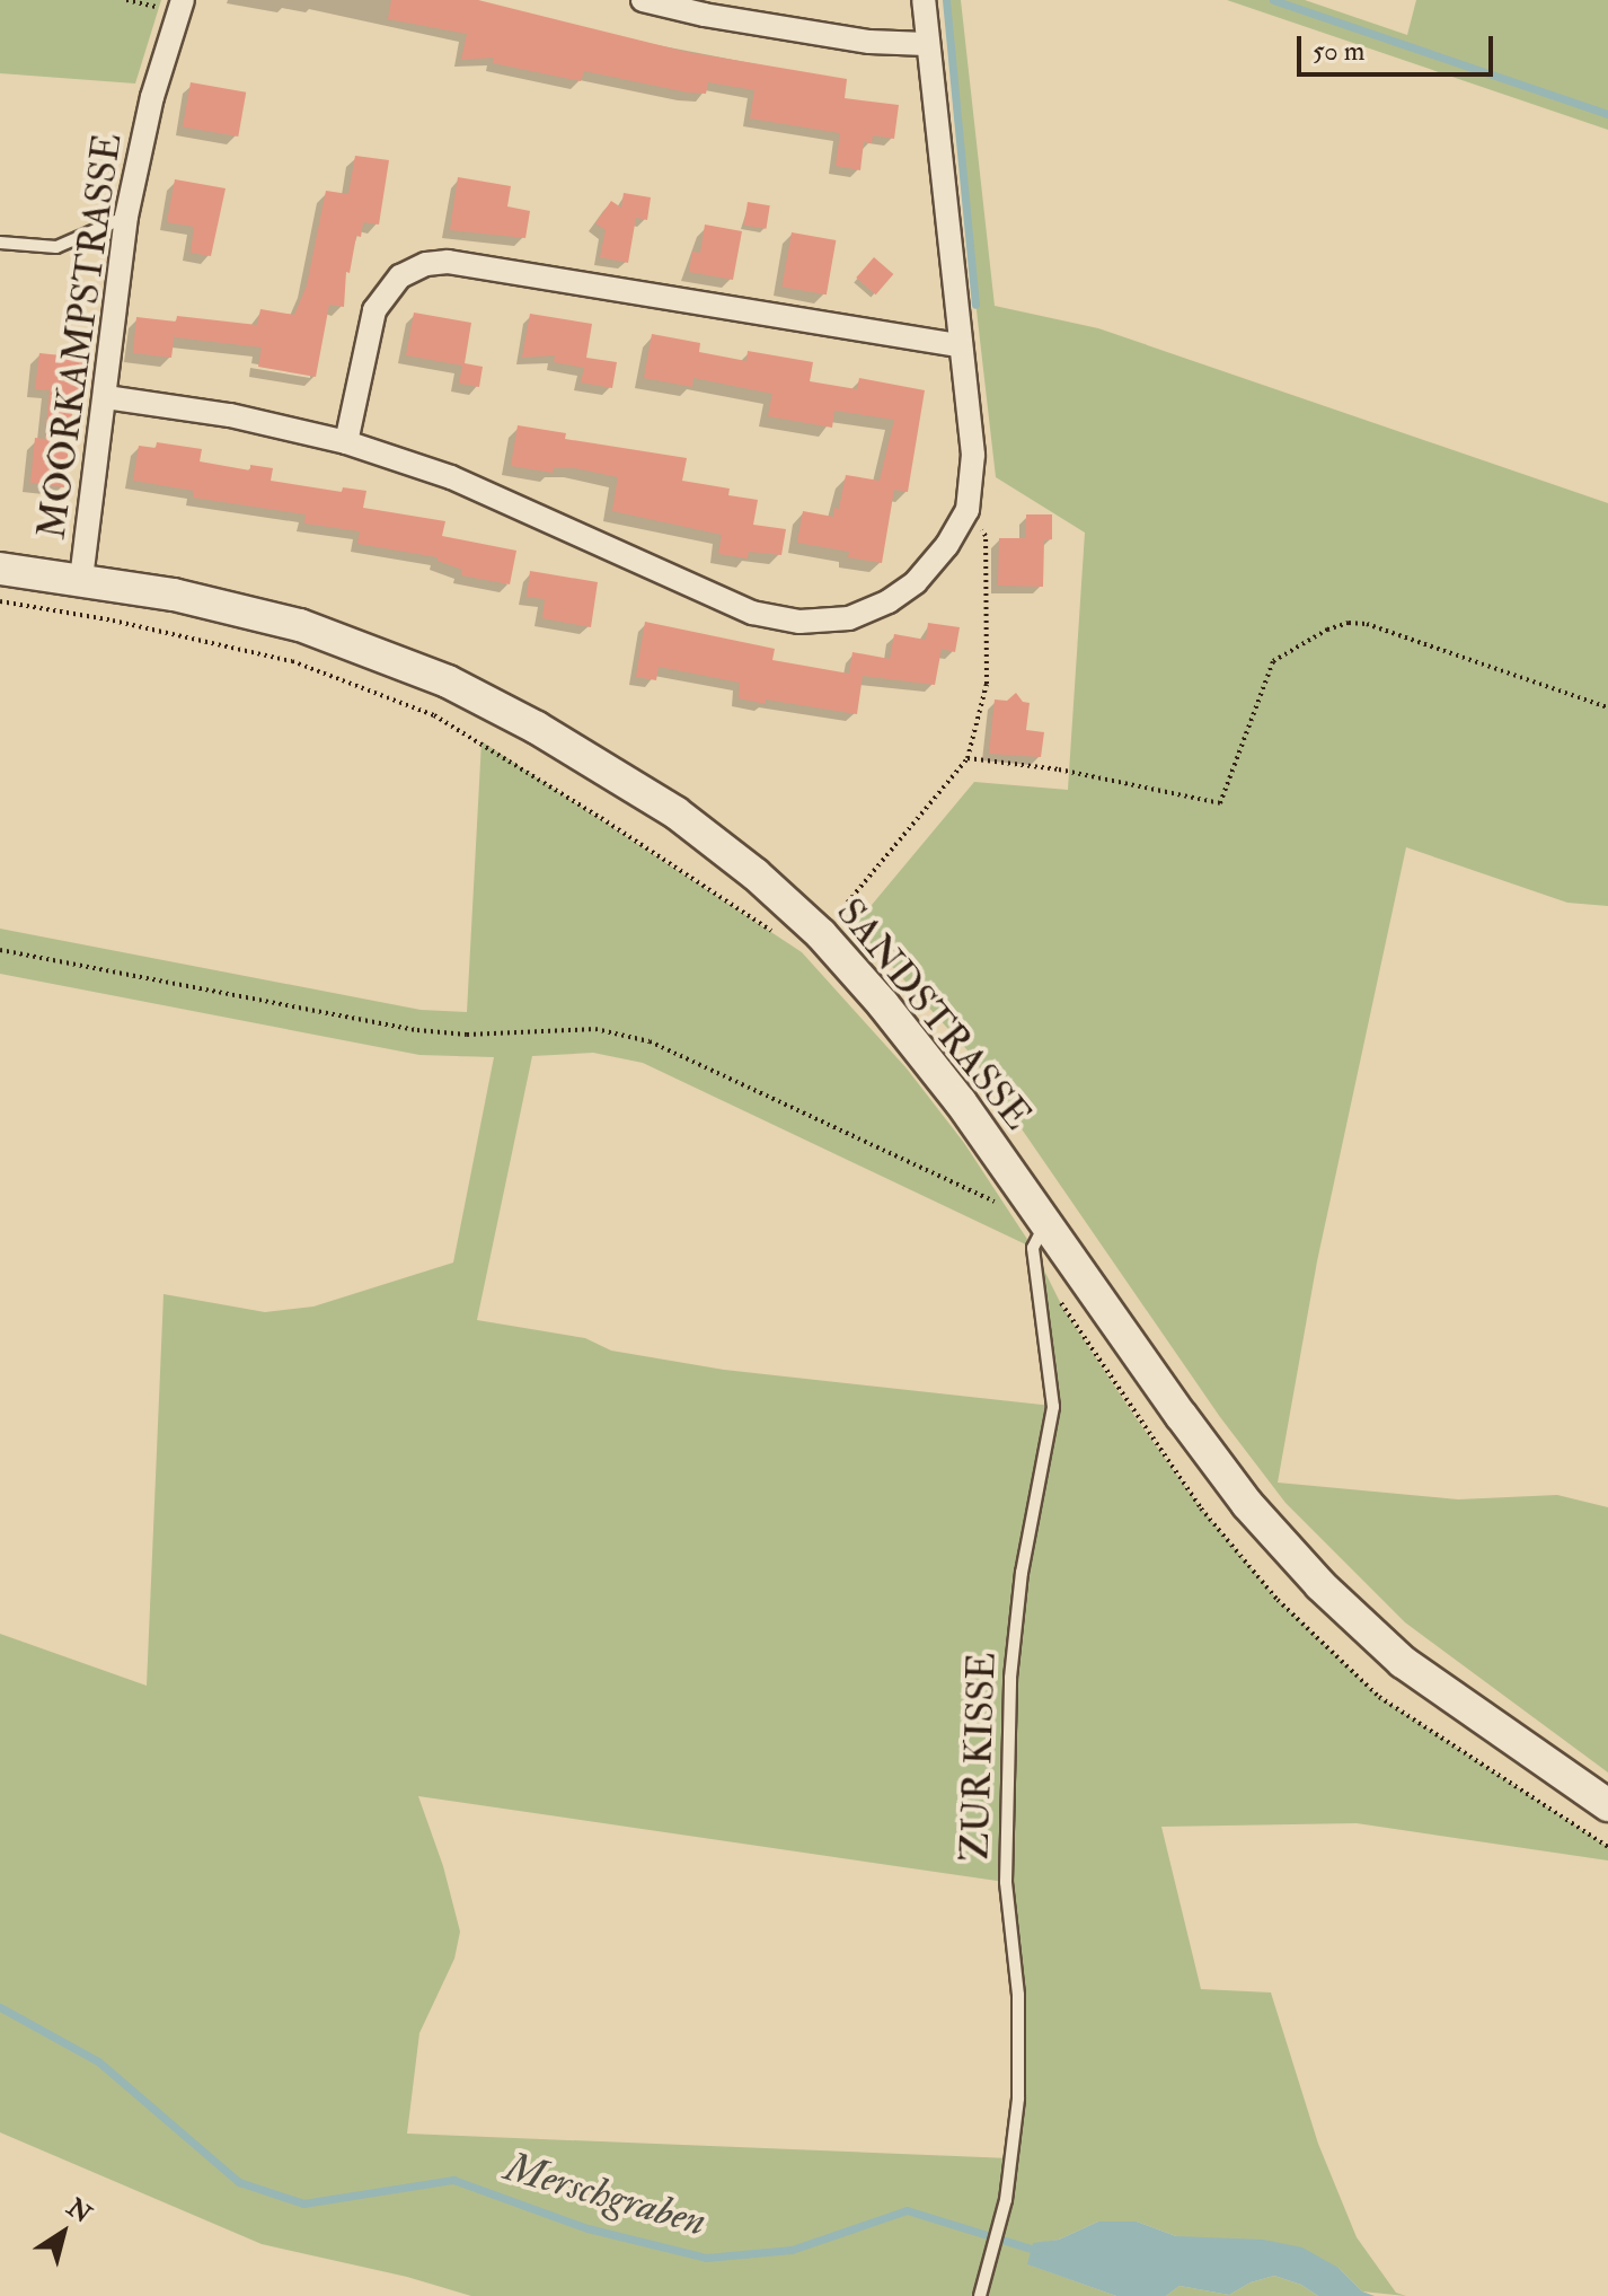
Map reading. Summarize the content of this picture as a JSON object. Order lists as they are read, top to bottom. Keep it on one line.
{"streets":{"main road":["SANDSTRASSE"],"street":["MOORKAMPSTRASSE"],"lane":["ZUR KISSE"]},"crossings":[["MOORKAMPSTRASSE","SANDSTRASSE"],["SANDSTRASSE","ZUR KISSE"]],"water":["Merschgraben"],"scale_bar":"50 m","north":"top right"}
